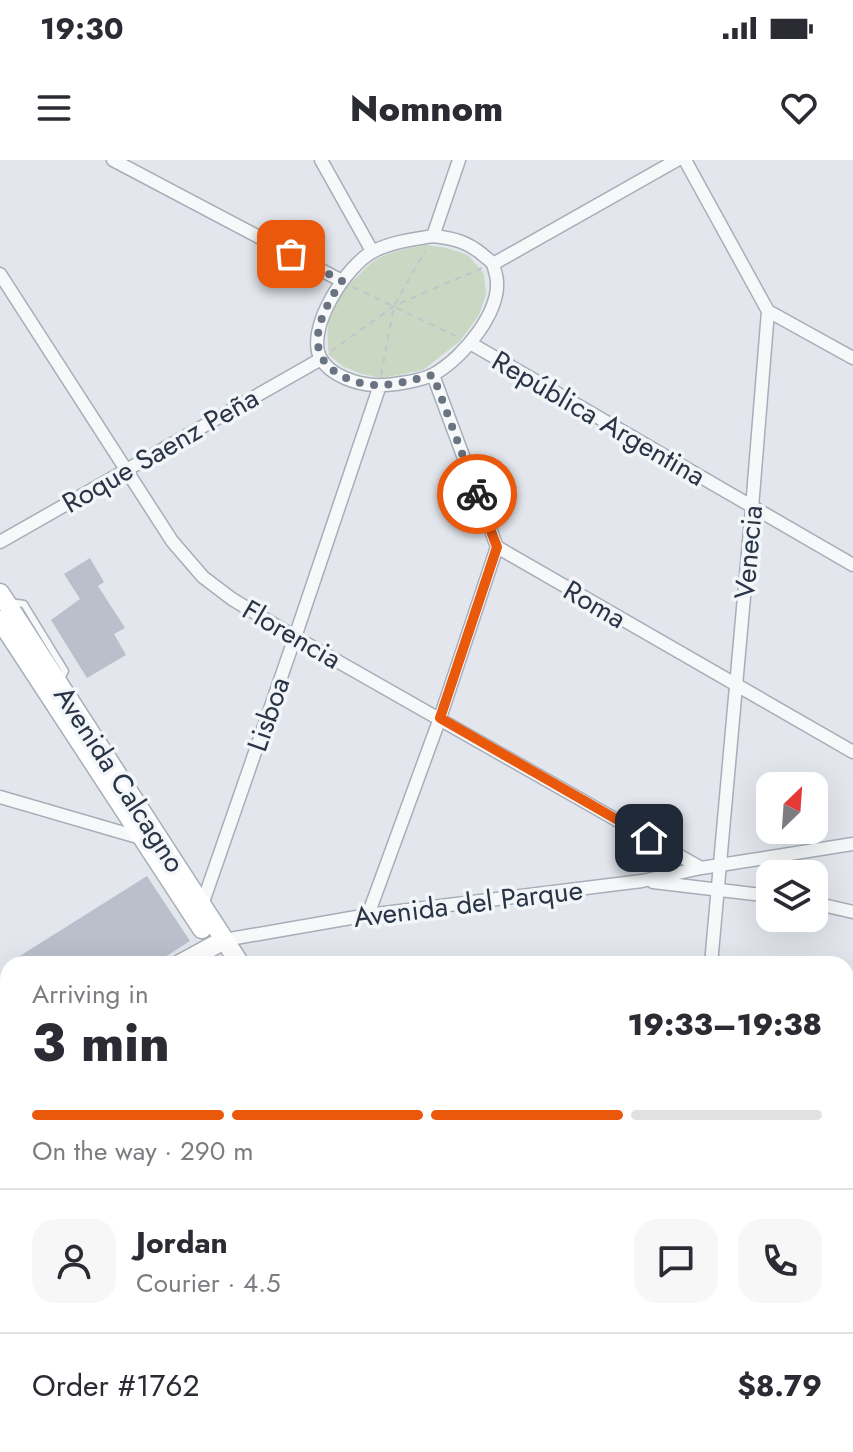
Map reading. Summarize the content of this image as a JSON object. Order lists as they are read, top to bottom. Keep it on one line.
{"streets":{"street":["República Argentina","Roque Saenz Peña","Venecia","Roma","Florencia","Lisboa","Avenida Calcagno","Avenida del Parque"]},"crossings":[["República Argentina","Venecia"],["Roque Saenz Peña","Florencia"],["Venecia","Roma"],["Venecia","Avenida del Parque"],["Florencia","Lisboa"],["Florencia","Avenida del Parque"],["Lisboa","Avenida Calcagno"],["Avenida Calcagno","Avenida del Parque"]],"north":"top right","page":{"status":"19:30","header":"Nomnom","heading":["3 min","Arriving in","19:33–19:38"],"panel":["Jordan","Courier · 4.5","Order #1762","$8.79"],"bar":"On the way · 290 m"}}
